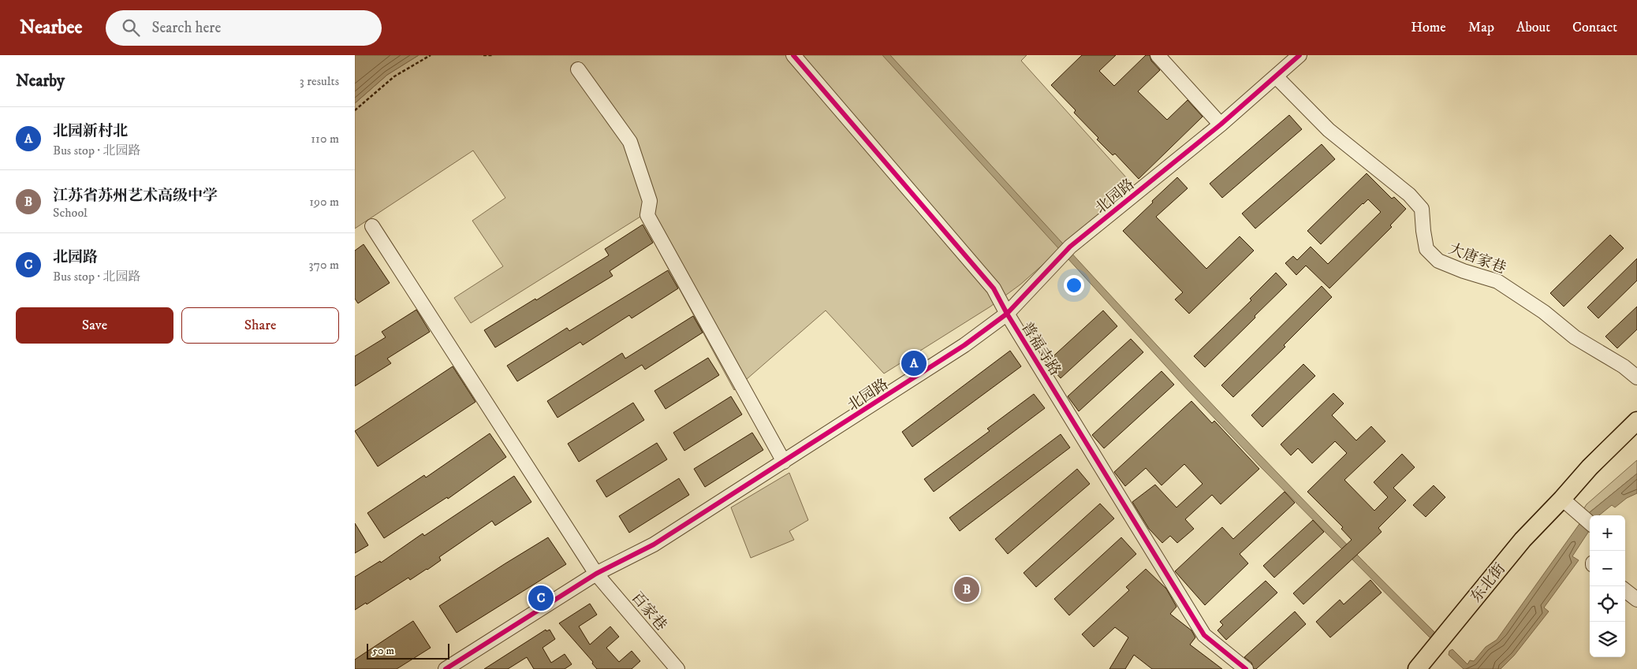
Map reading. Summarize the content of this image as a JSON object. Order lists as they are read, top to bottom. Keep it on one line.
{"streets":{"main road":["东北街"],"street":["北园路","大唐家巷","普福寺路","百家巷"]},"crossings":[["北园路","大唐家巷"],["北园路","普福寺路"],["北园路","百家巷"]],"scale_bar":"50 m","page":{"header":"Nearbee","search":"Search here","nav":["Home","Map","About","Contact"],"heading":["Nearby","3 results"],"list":[{"mark":"A","name":"北园新村北","note":"Bus stop · 北园路","value":"110 m"},{"mark":"B","name":"江苏省苏州艺术高级中学","note":"School","value":"190 m"},{"mark":"C","name":"北园路","note":"Bus stop · 北园路","value":"370 m"}],"buttons":["Save","Share"],"pins":["A","B","C"],"map_buttons":["+","−"],"scale":"50 m"}}
